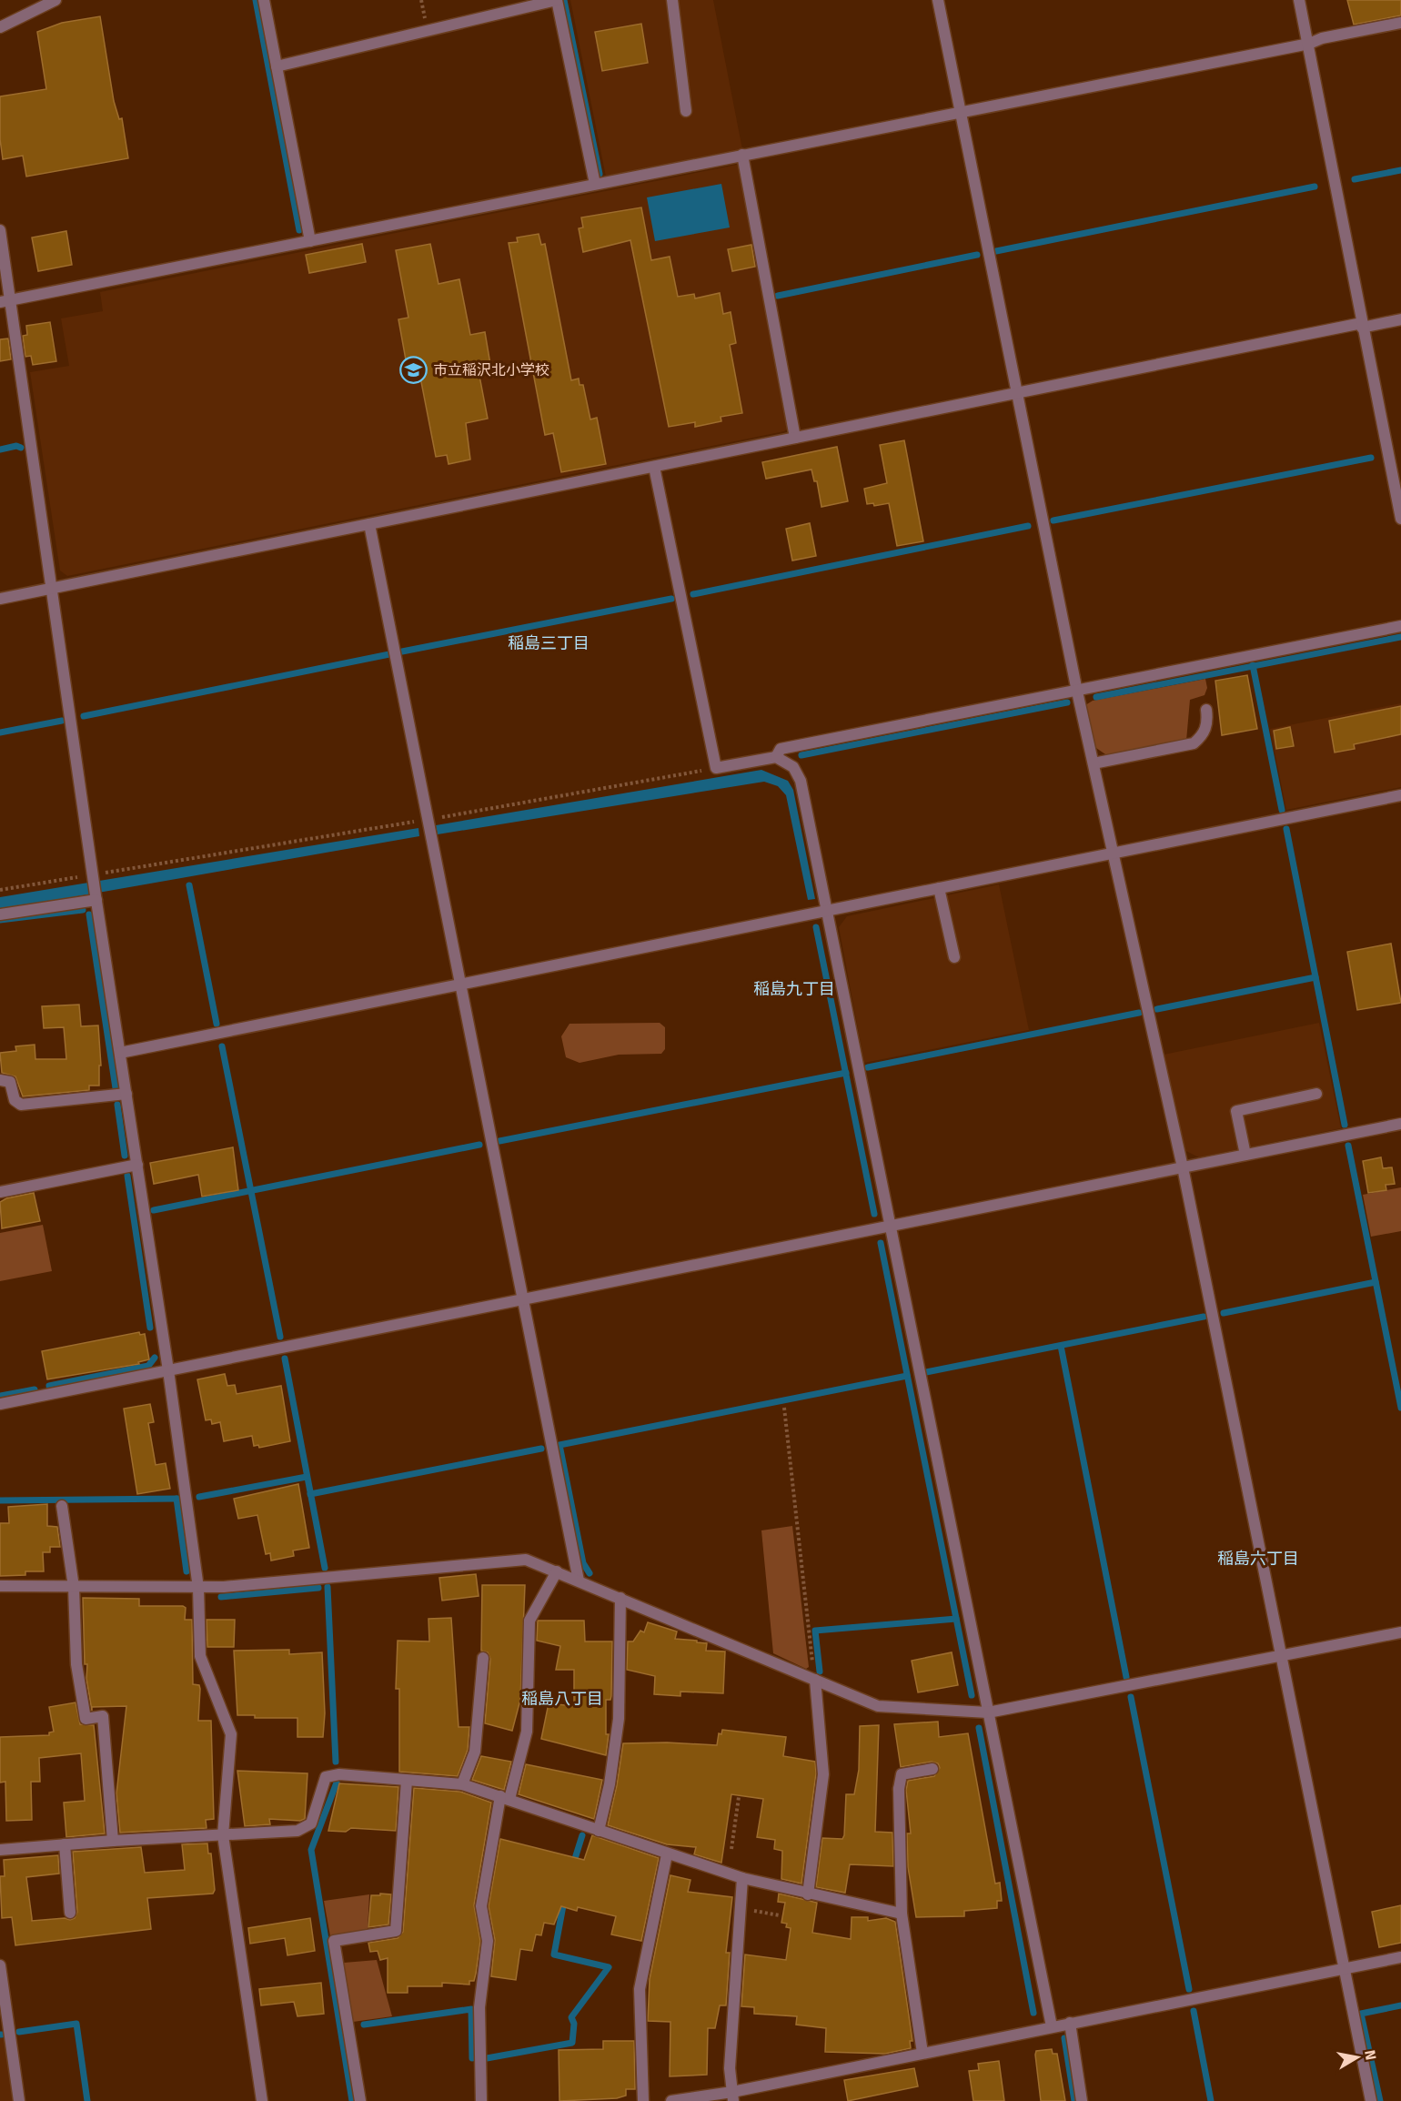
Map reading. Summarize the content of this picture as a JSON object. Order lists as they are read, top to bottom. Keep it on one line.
{"districts":["稲島三丁目","稲島九丁目","稲島六丁目","稲島八丁目"],"places":{"school or university":["市立稲沢北小学校"]},"north":"right"}
